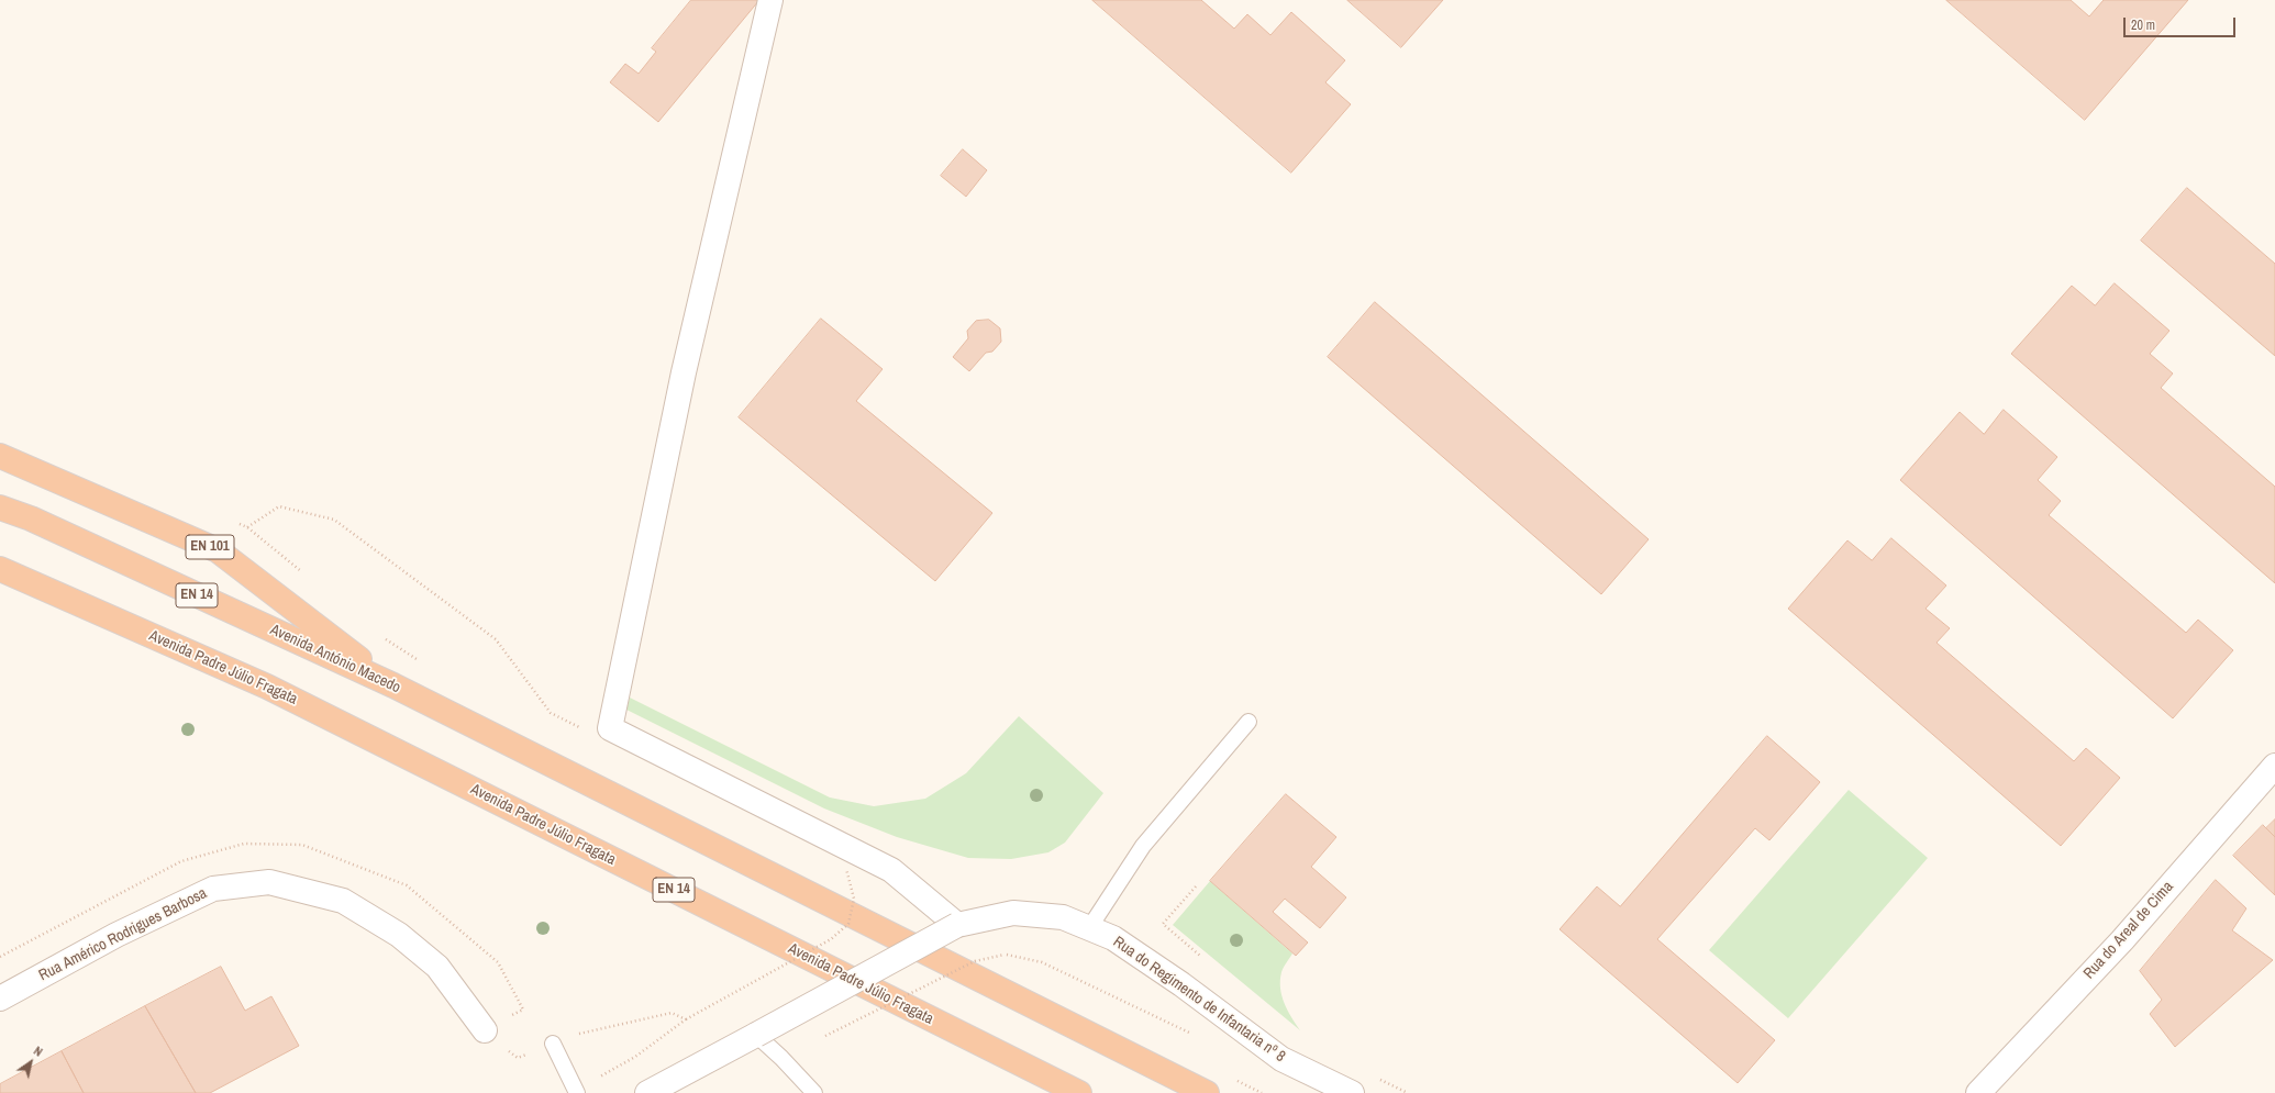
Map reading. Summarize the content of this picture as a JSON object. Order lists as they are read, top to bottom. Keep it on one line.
{"streets":{"highway":["EN 101","EN 14","Avenida António Macedo","Avenida Padre Júlio Fragata"],"street":["Rua do Areal de Cima","Rua Américo Rodrigues Barbosa","Rua do Regimento de Infantaria nº 8"]},"crossings":[["EN 101","Avenida António Macedo"],["Avenida Padre Júlio Fragata","Rua do Regimento de Infantaria nº 8"]],"scale_bar":"20 m","north":"top right"}
